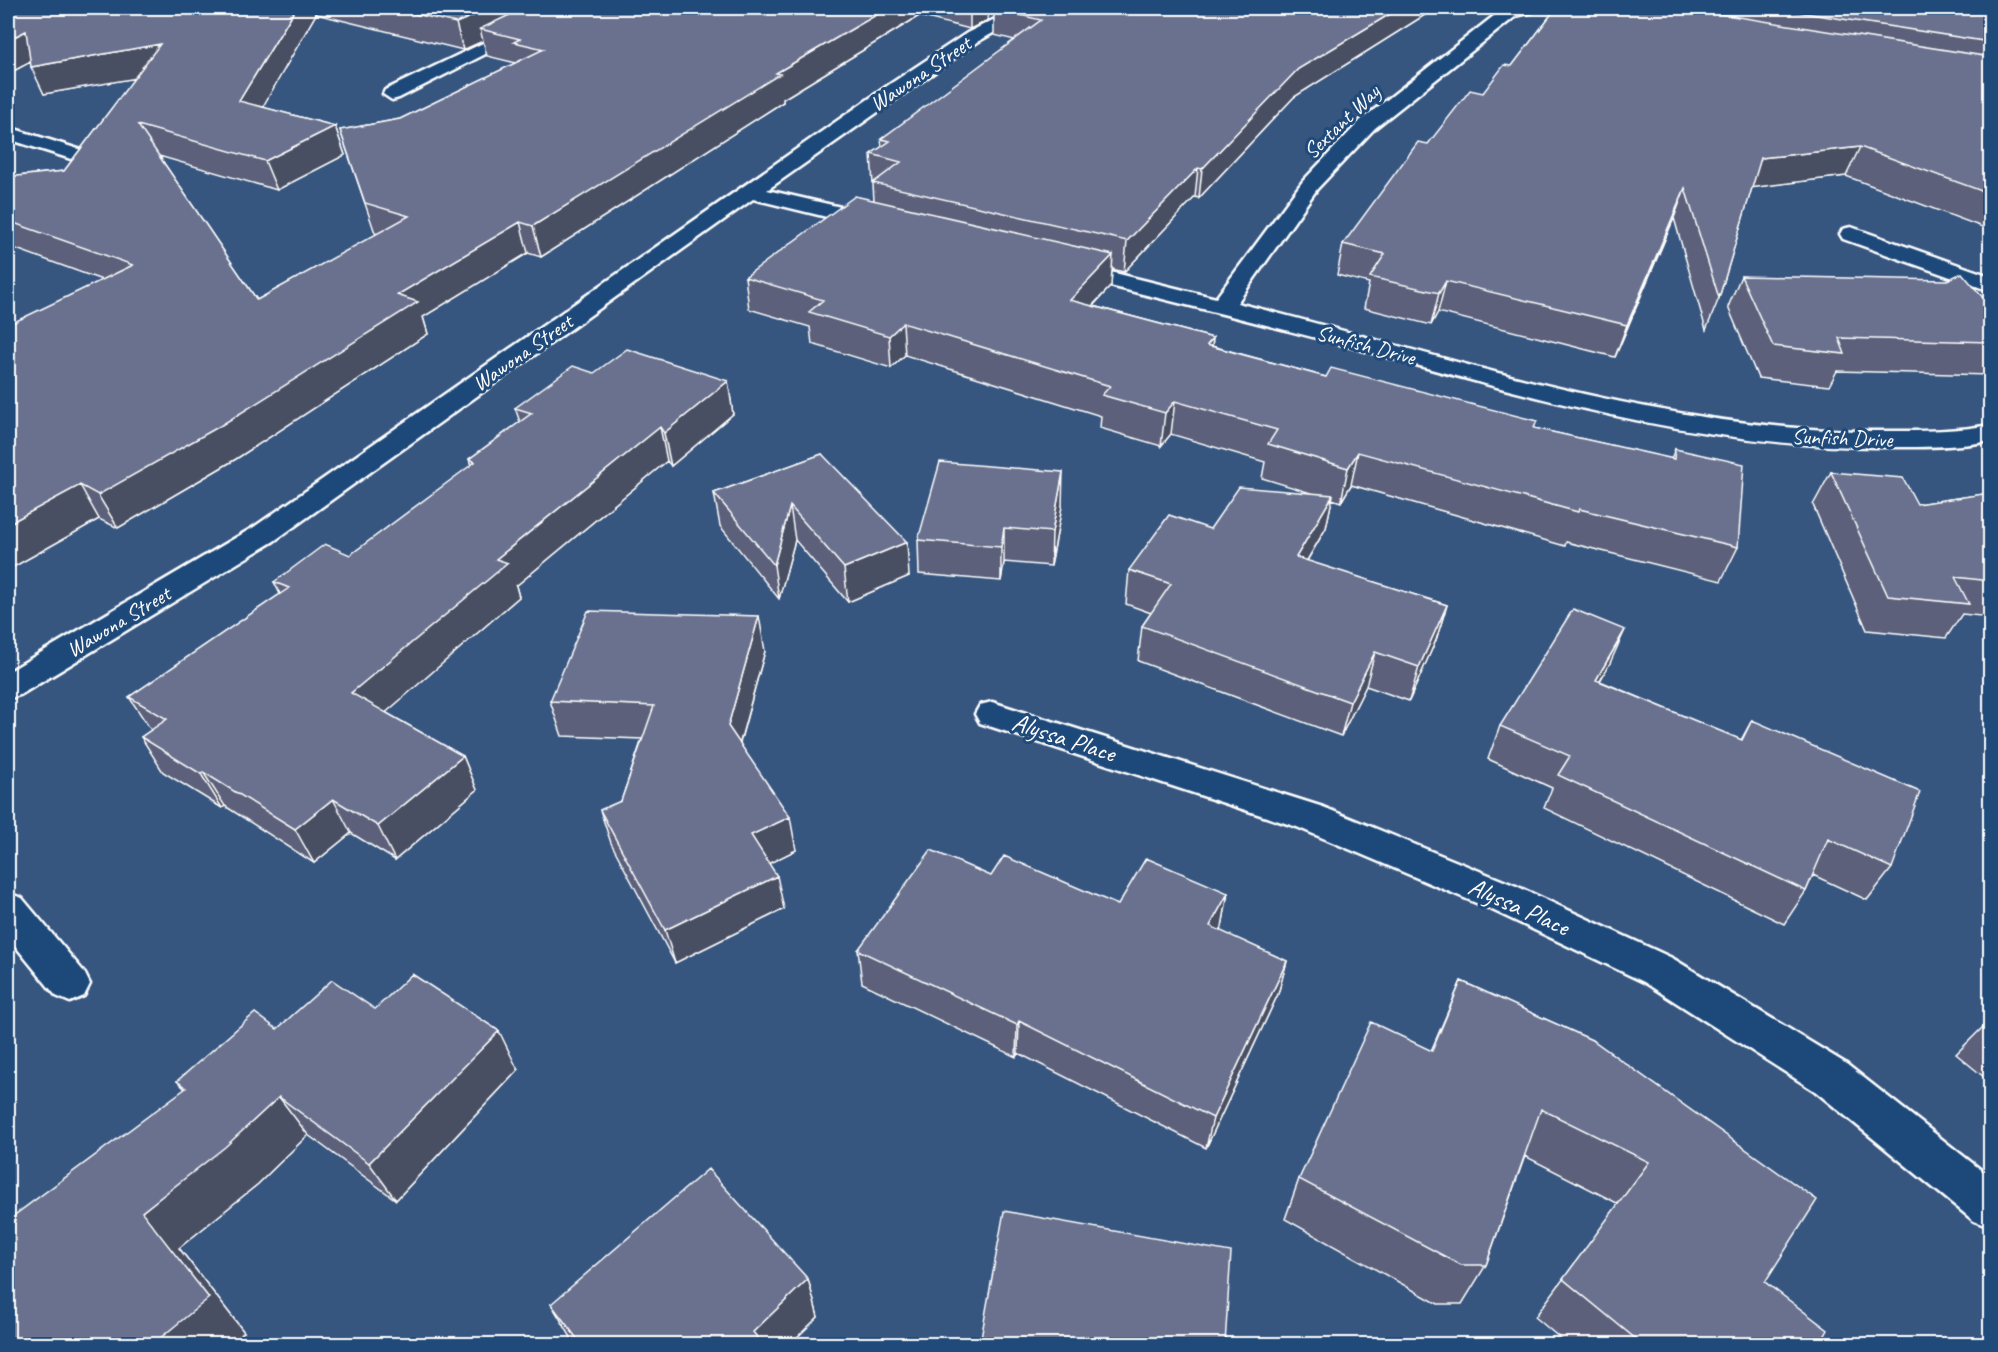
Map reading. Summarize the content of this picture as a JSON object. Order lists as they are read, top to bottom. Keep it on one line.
{"streets":{"street":["Wawona Street","Sextant Way","Sunfish Drive","Alyssa Place"]},"crossings":[["Sextant Way","Sunfish Drive"]]}
